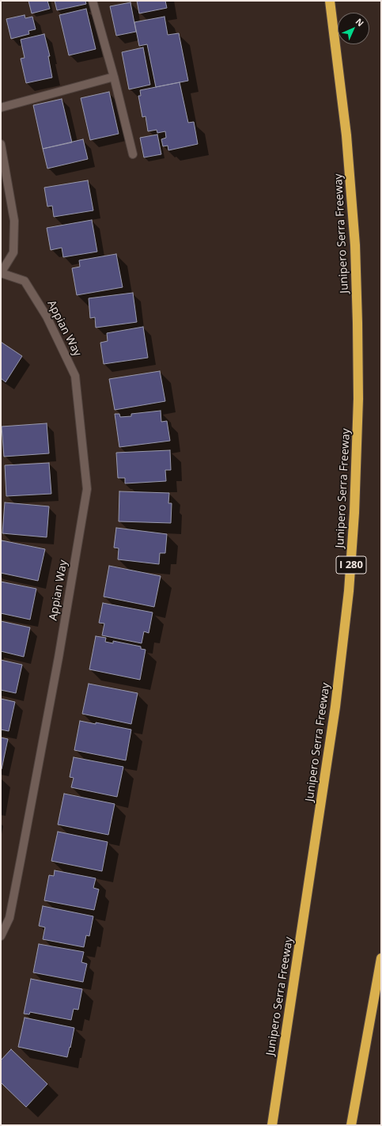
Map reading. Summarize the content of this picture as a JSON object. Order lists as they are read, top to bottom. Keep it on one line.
{"streets":{"highway":["Junipero Serra Freeway","I 280"],"street":["Appian Way"]},"north":"top right"}
